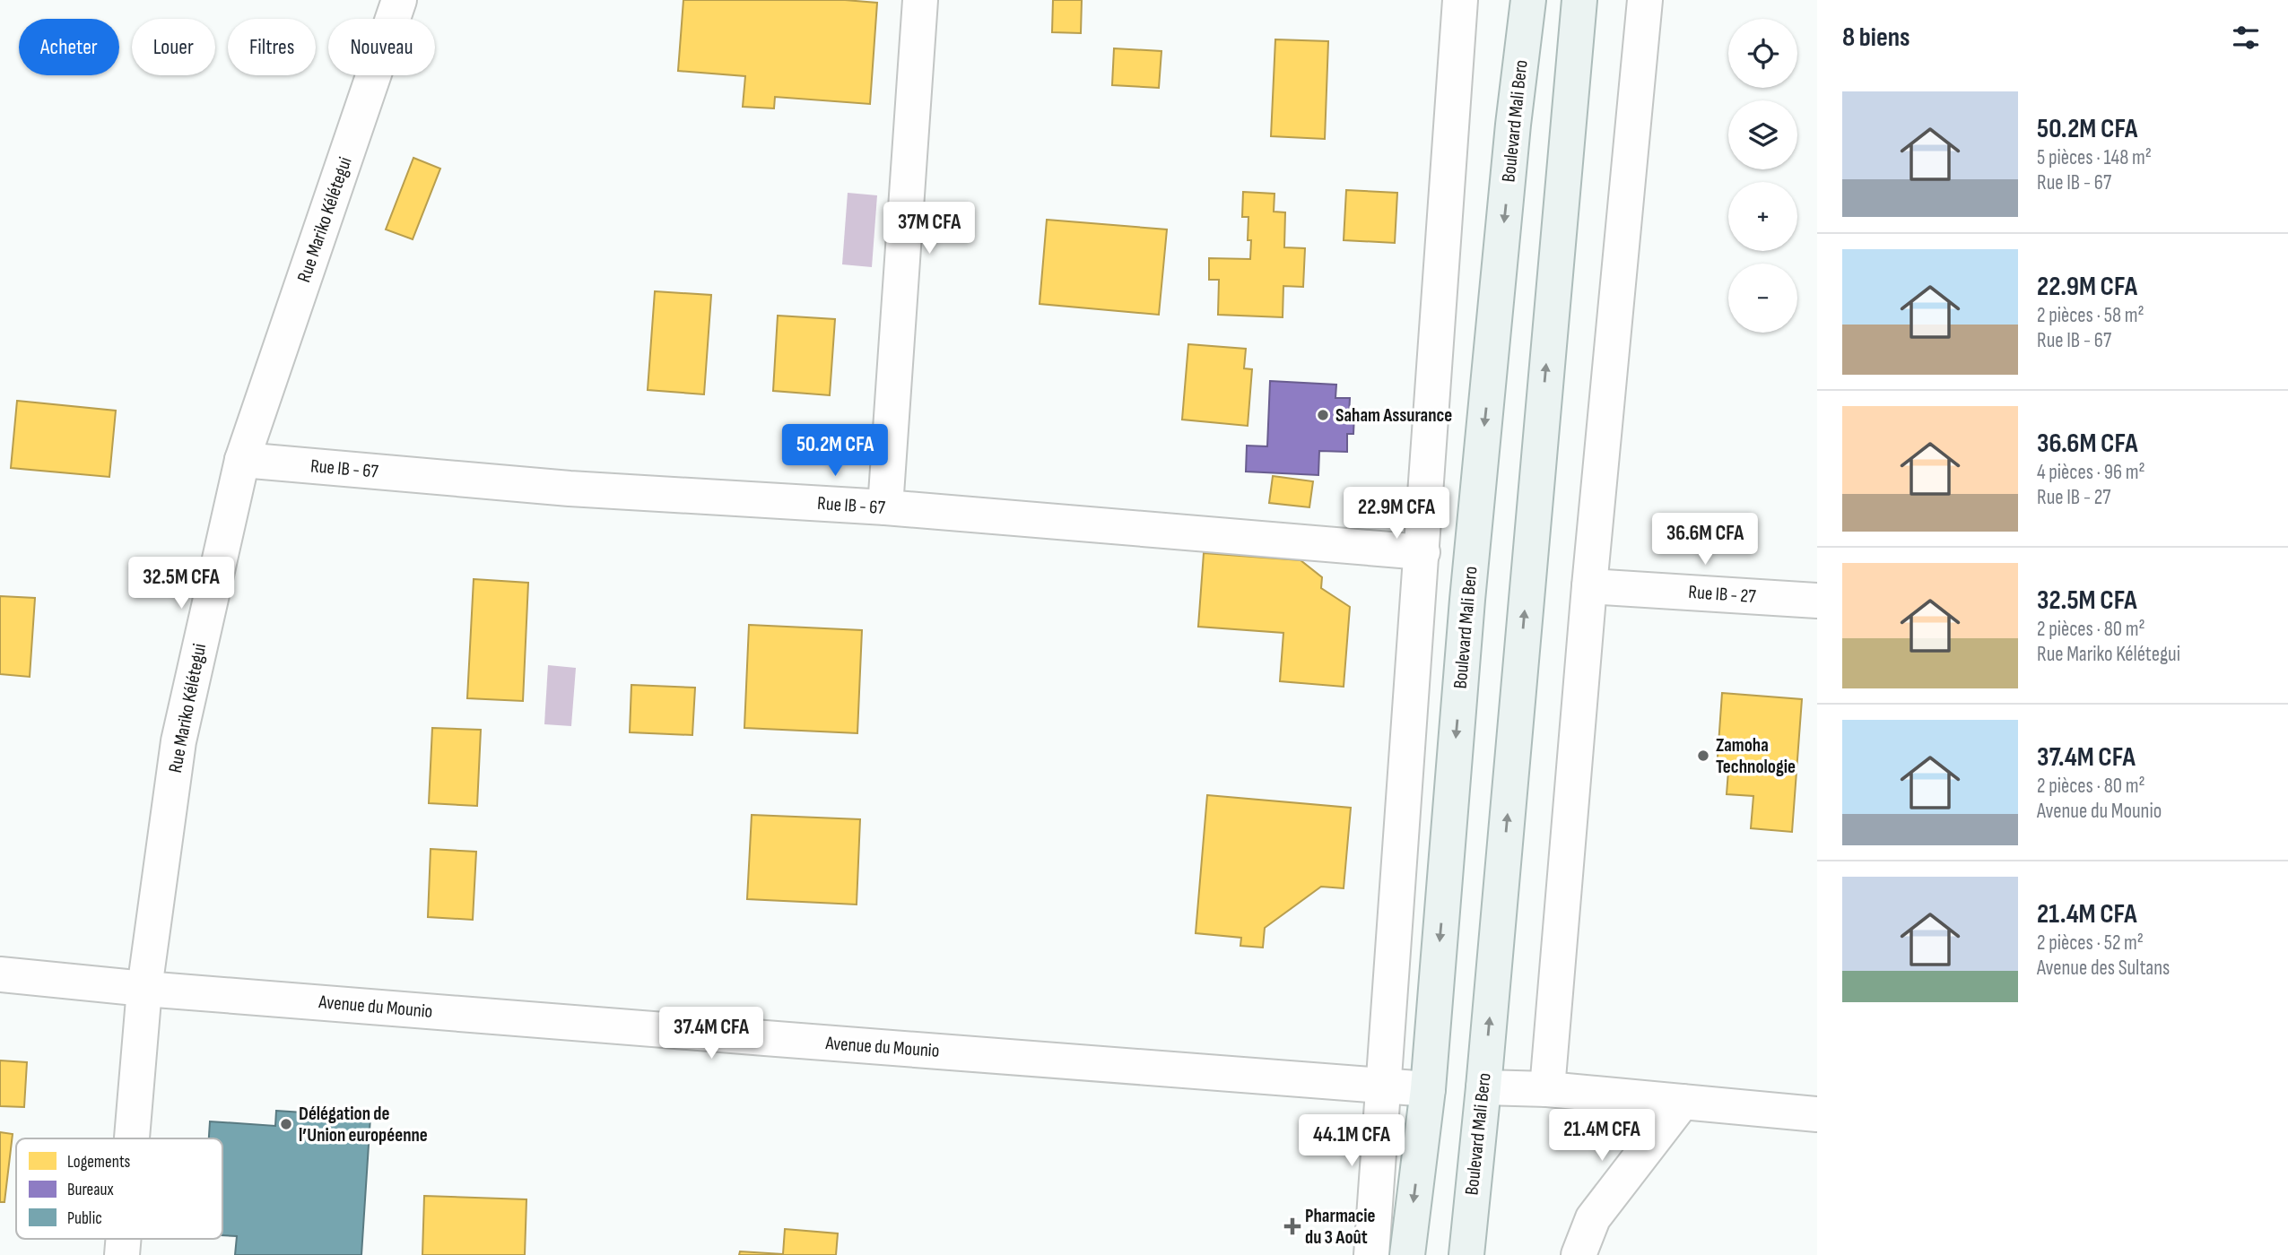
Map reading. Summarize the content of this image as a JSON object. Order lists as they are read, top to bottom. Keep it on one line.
{"streets":{"main road":["Boulevard Mali Bero"],"street":["Rue Mariko Kélétegui","Rue IB - 67","Rue IB - 27","Avenue du Mounio"]},"crossings":[["Boulevard Mali Bero","Avenue du Mounio"],["Rue Mariko Kélétegui","Rue IB - 67"],["Rue Mariko Kélétegui","Avenue du Mounio"]],"places":{"other":["Saham Assurance","Zamoha Technologie","Délégation de l’Union européenne"],"health":["Pharmacie du 3 Août"]},"legend":["Logements","Bureaux","Public"],"page":{"heading":"8 biens","map_buttons":["+","−"],"chip":["Acheter","Louer","Filtres","Nouveau"],"list":[{"name":"50.2M CFA","note":"5 pièces · 148 m² · Rue IB - 67"},{"name":"22.9M CFA","note":"2 pièces · 58 m² · Rue IB - 67"},{"name":"36.6M CFA","note":"4 pièces · 96 m² · Rue IB - 27"},{"name":"32.5M CFA","note":"2 pièces · 80 m² · Rue Mariko Kélétegui"},{"name":"37.4M CFA","note":"2 pièces · 80 m² · Avenue du Mounio"},{"name":"21.4M CFA","note":"2 pièces · 52 m² · Avenue des Sultans"}],"price":["37M CFA","50.2M CFA","22.9M CFA","36.6M CFA","32.5M CFA","37.4M CFA","21.4M CFA","44.1M CFA"]}}
